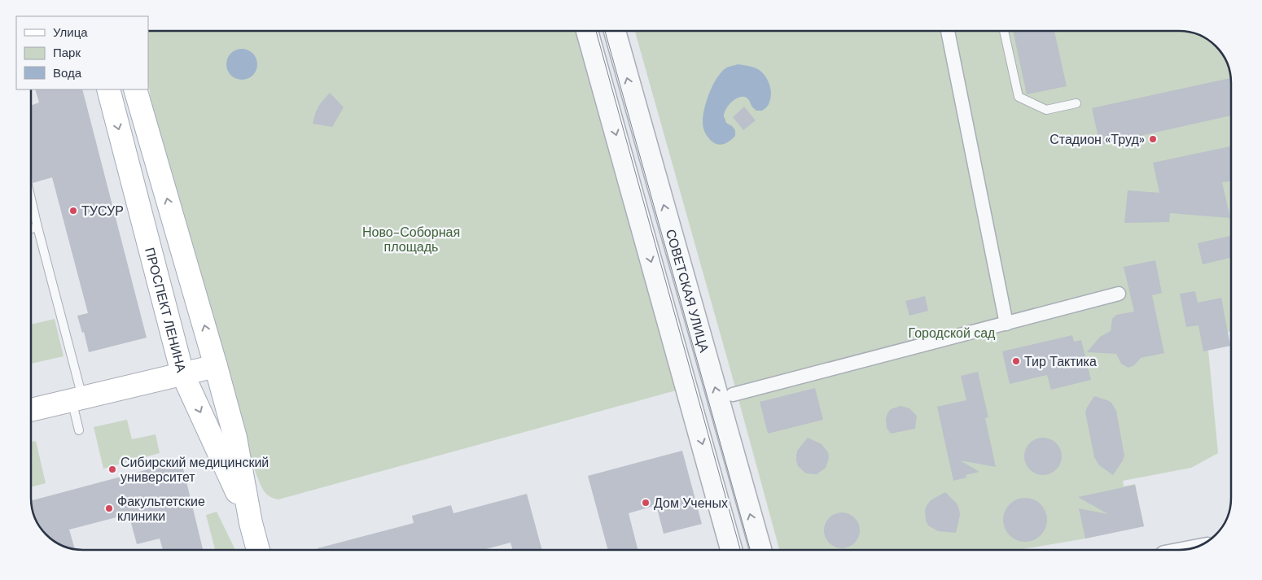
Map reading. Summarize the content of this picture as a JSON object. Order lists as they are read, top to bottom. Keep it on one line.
{"streets":{"main road":["ПРОСПЕКТ ЛЕНИНА"],"street":["СОВЕТСКАЯ УЛИЦА"]},"parks":["Ново-Соборная площадь","Городской сад"],"places":["Стадион «Труд»","ТУСУР","Тир Тактика","Сибирский медицинский университет","Дом Ученых","Факультетские клиники"],"legend":["Улица","Парк","Вода"]}
